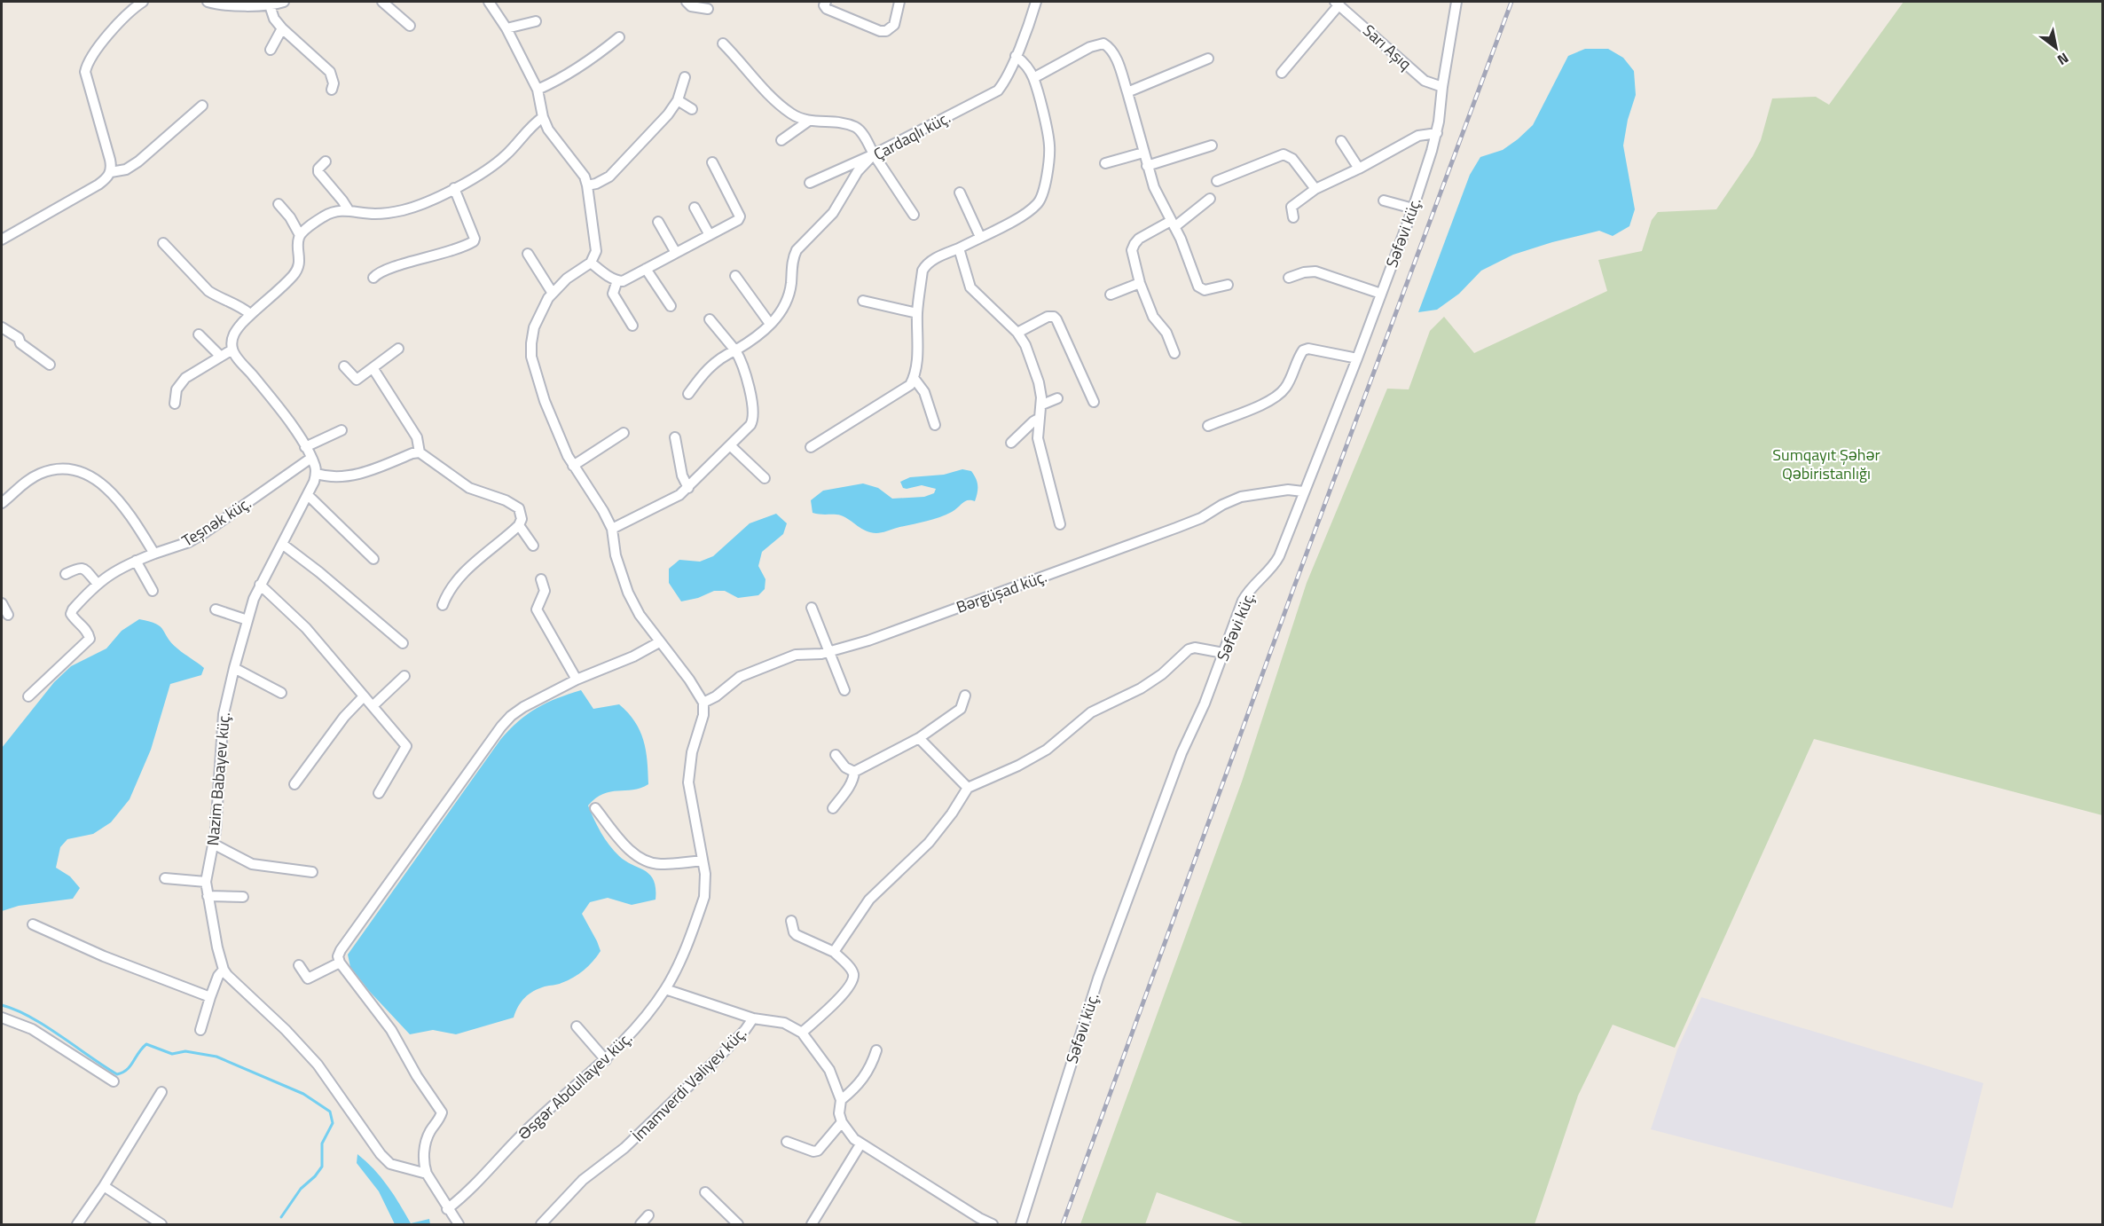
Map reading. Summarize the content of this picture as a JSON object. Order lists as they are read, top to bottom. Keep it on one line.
{"streets":{"street":["Sarı Aşıq","Çardaqlı küç.","Səfəvi küç.","Teşnək küç.","Bərgüşad küç.","Nazim Babayev küç.","İmamverdi Vəliyev küç.","Əsgər Abdullayev küç."]},"crossings":[["Sarı Aşıq","Səfəvi küç."],["Səfəvi küç.","Bərgüşad küç."],["Bərgüşad küç.","Əsgər Abdullayev küç."]],"parks":["Sumqayıt Şəhər Qəbiristanlığı"],"north":"bottom right"}
